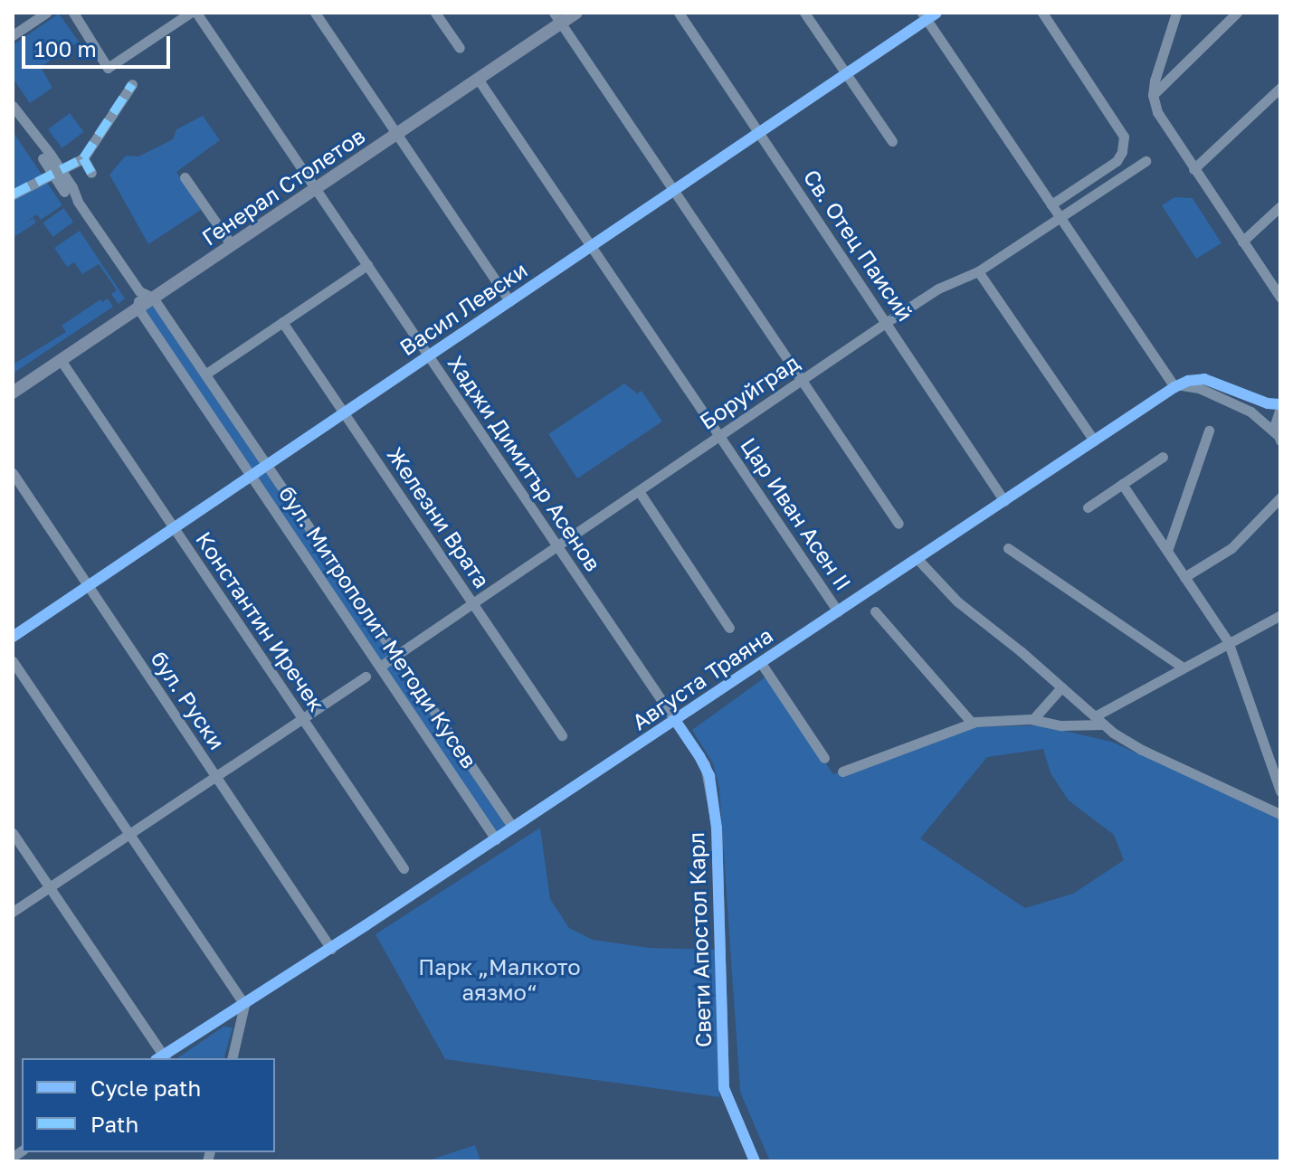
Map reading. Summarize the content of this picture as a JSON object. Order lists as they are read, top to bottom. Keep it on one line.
{"streets":{"main road":["Генерал Столетов"],"street":["Св. Отец Паисий","Васил Левски","Боруйград","Хаджи Димитър Асенов","Цар Иван Асен II","Железни Врата","Константин Иречек","бул. Митрополит Методи Кусев","Августа Траяна","бул. Руски","Свети Апостол Карл"]},"crossings":[["Генерал Столетов","Хаджи Димитър Асенов"],["Генерал Столетов","Цар Иван Асен II"],["Генерал Столетов","Константин Иречек"],["Генерал Столетов","бул. Митрополит Методи Кусев"],["Св. Отец Паисий","Васил Левски"],["Св. Отец Паисий","Боруйград"],["Св. Отец Паисий","Августа Траяна"],["Васил Левски","Хаджи Димитър Асенов"],["Васил Левски","Цар Иван Асен II"],["Васил Левски","Железни Врата"],["Васил Левски","Константин Иречек"],["Васил Левски","бул. Митрополит Методи Кусев"],["Васил Левски","бул. Руски"],["Боруйград","Хаджи Димитър Асенов"],["Боруйград","Цар Иван Асен II"],["Боруйград","Железни Врата"],["Боруйград","бул. Митрополит Методи Кусев"],["Хаджи Димитър Асенов","Августа Траяна"],["Хаджи Димитър Асенов","Свети Апостол Карл"],["Цар Иван Асен II","Августа Траяна"],["бул. Митрополит Методи Кусев","Августа Траяна"],["Августа Траяна","бул. Руски"],["Августа Траяна","Свети Апостол Карл"]],"parks":["Парк „Малкото аязмо“"],"legend":["Cycle path","Path"],"scale_bar":"100 m"}
